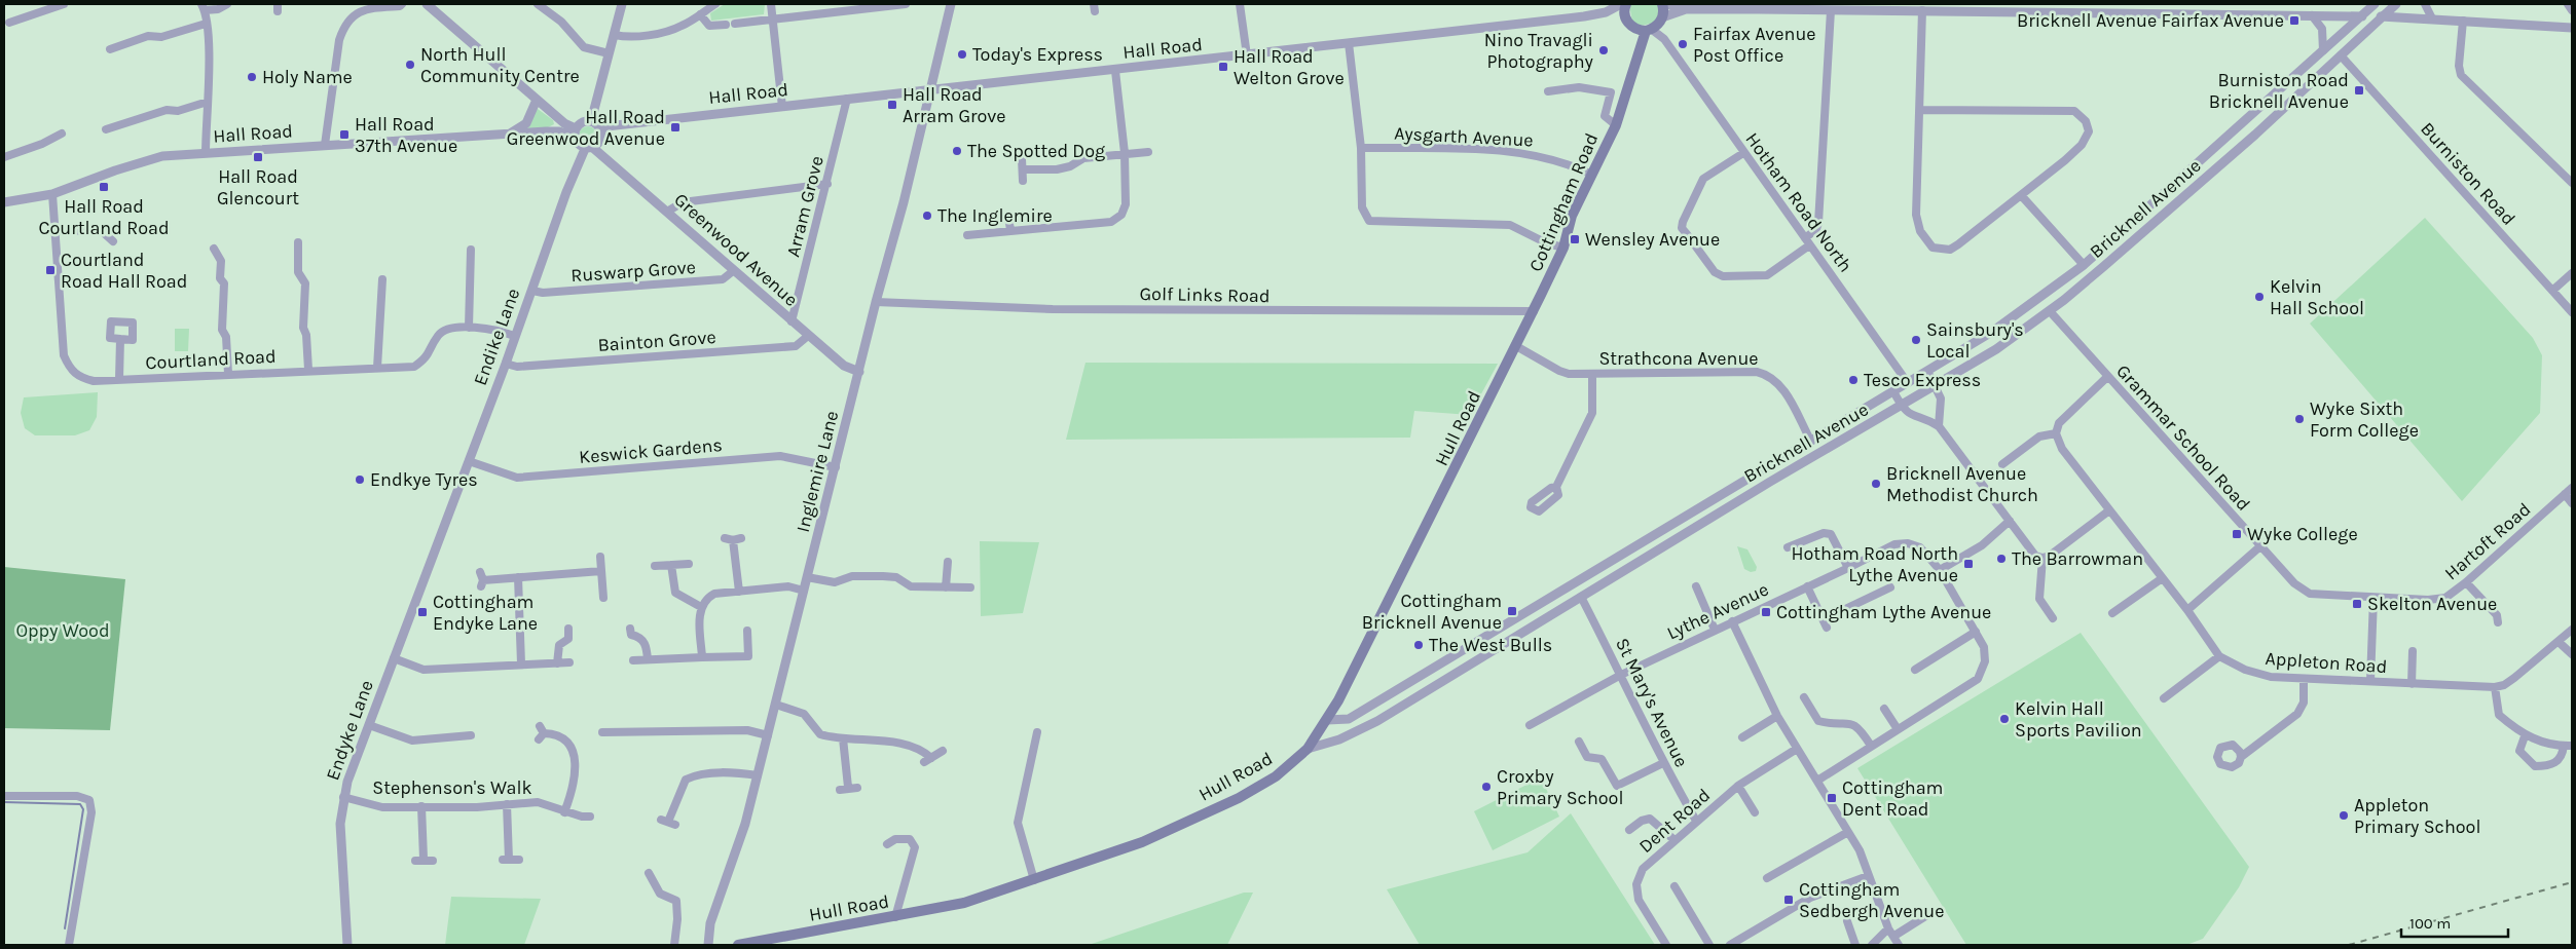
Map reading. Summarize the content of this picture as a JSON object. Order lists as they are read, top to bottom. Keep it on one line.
{"streets":{"main road":["Cottingham Road","Hull Road"],"street":["Hall Road","Aysgarth Avenue","Burniston Road","Hotham Road North","Arram Grove","Bricknell Avenue","Greenwood Avenue","Ruswarp Grove","Golf Links Road","Endike Lane","Bainton Grove","Strathcona Avenue","Courtland Road","Grammar School Road","Keswick Gardens","Inglemire Lane","Hartoft Road","Lythe Avenue","Appleton Road","St Mary's Avenue","Endyke Lane","Stephenson's Walk","Dent Road"]},"crossings":[["Hall Road","Cottingham Road"],["Hall Road","Arram Grove"],["Hall Road","Greenwood Avenue"],["Hall Road","Endike Lane"],["Hall Road","Courtland Road"],["Hall Road","Inglemire Lane"],["Aysgarth Avenue","Cottingham Road"],["Burniston Road","Bricknell Avenue"],["Cottingham Road","Hotham Road North"],["Cottingham Road","Golf Links Road"],["Cottingham Road","Strathcona Avenue"],["Cottingham Road","Hull Road"],["Hotham Road North","Bricknell Avenue"],["Arram Grove","Greenwood Avenue"],["Bricknell Avenue","Strathcona Avenue"],["Bricknell Avenue","Hull Road"],["Bricknell Avenue","Grammar School Road"],["Bricknell Avenue","St Mary's Avenue"],["Greenwood Avenue","Ruswarp Grove"],["Greenwood Avenue","Endike Lane"],["Greenwood Avenue","Bainton Grove"],["Greenwood Avenue","Inglemire Lane"],["Ruswarp Grove","Endike Lane"],["Golf Links Road","Inglemire Lane"],["Endike Lane","Bainton Grove"],["Endike Lane","Courtland Road"],["Endike Lane","Keswick Gardens"],["Endike Lane","Endyke Lane"],["Strathcona Avenue","Hull Road"],["Grammar School Road","Hartoft Road"],["Keswick Gardens","Inglemire Lane"],["Lythe Avenue","St Mary's Avenue"],["St Mary's Avenue","Dent Road"],["Endyke Lane","Stephenson's Walk"]],"parks":["Oppy Wood"],"places":{"transit":["Bricknell Avenue Fairfax Avenue","Hall Road Welton Grove","Burniston Road Bricknell Avenue","Hall Road Arram Grove","Hall Road Greenwood Avenue","Hall Road 37th Avenue","Hall Road Glencourt","Hall Road Courtland Road","Wensley Avenue","Courtland Road Hall Road","Wyke College","Hotham Road North Lythe Avenue","Skelton Avenue","Cottingham Bricknell Avenue","Cottingham Endyke Lane","Cottingham Lythe Avenue","Cottingham Dent Road","Cottingham Sedbergh Avenue"],"other":["Fairfax Avenue Post Office","Nino Travagli Photography","Today's Express","North Hull Community Centre","Holy Name","The Spotted Dog","The Inglemire","Kelvin Hall School","Sainsbury's Local","Tesco Express","Wyke Sixth Form College","Endkye Tyres","Bricknell Avenue Methodist Church","The Barrowman","The West Bulls","Kelvin Hall Sports Pavilion","Croxby Primary School","Appleton Primary School"]},"scale_bar":"100 m"}
